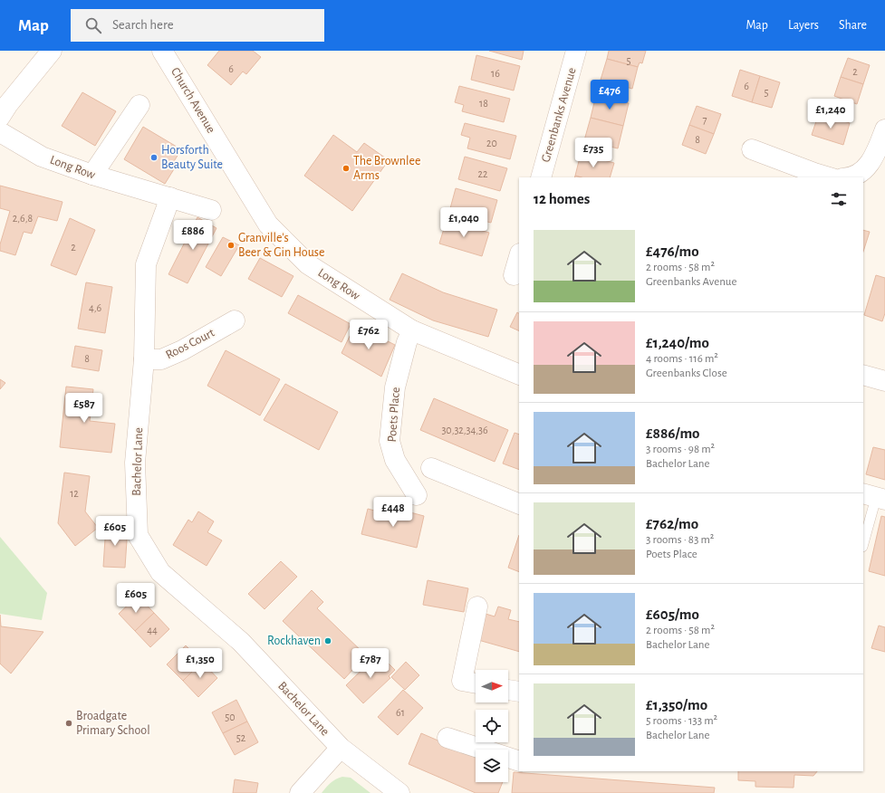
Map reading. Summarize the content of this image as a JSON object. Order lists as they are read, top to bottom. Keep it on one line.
{"streets":{"street":["Church Avenue","Greenbanks Avenue","Long Row","Roos Court","Poets Place","Bachelor Lane"]},"crossings":[["Church Avenue","Long Row"],["Long Row","Poets Place"],["Long Row","Bachelor Lane"],["Roos Court","Bachelor Lane"]],"places":["Horsforth Beauty Suite","The Brownlee Arms","Granville's Beer & Gin House","Rockhaven","Broadgate Primary School"],"house_numbers":["5","6","2","16","6","5","18","7","8","20","22","2,6,8","2","4,6","8","30,32,34,36","12","44","61","50","52"],"north":"right","page":{"header":"Map","search":"Search here","nav":["Map","Layers","Share"],"price":["£476","£1,240","£735","£1,040","£886","£762","£587","£448","£605","£605","£1,350","£787"],"heading":"12 homes","list":[{"name":"£476/mo","note":"2 rooms · 58 m² · Greenbanks Avenue"},{"name":"£1,240/mo","note":"4 rooms · 116 m² · Greenbanks Close"},{"name":"£886/mo","note":"3 rooms · 98 m² · Bachelor Lane"},{"name":"£762/mo","note":"3 rooms · 83 m² · Poets Place"},{"name":"£605/mo","note":"2 rooms · 58 m² · Bachelor Lane"},{"name":"£1,350/mo","note":"5 rooms · 133 m² · Bachelor Lane"}]}}
